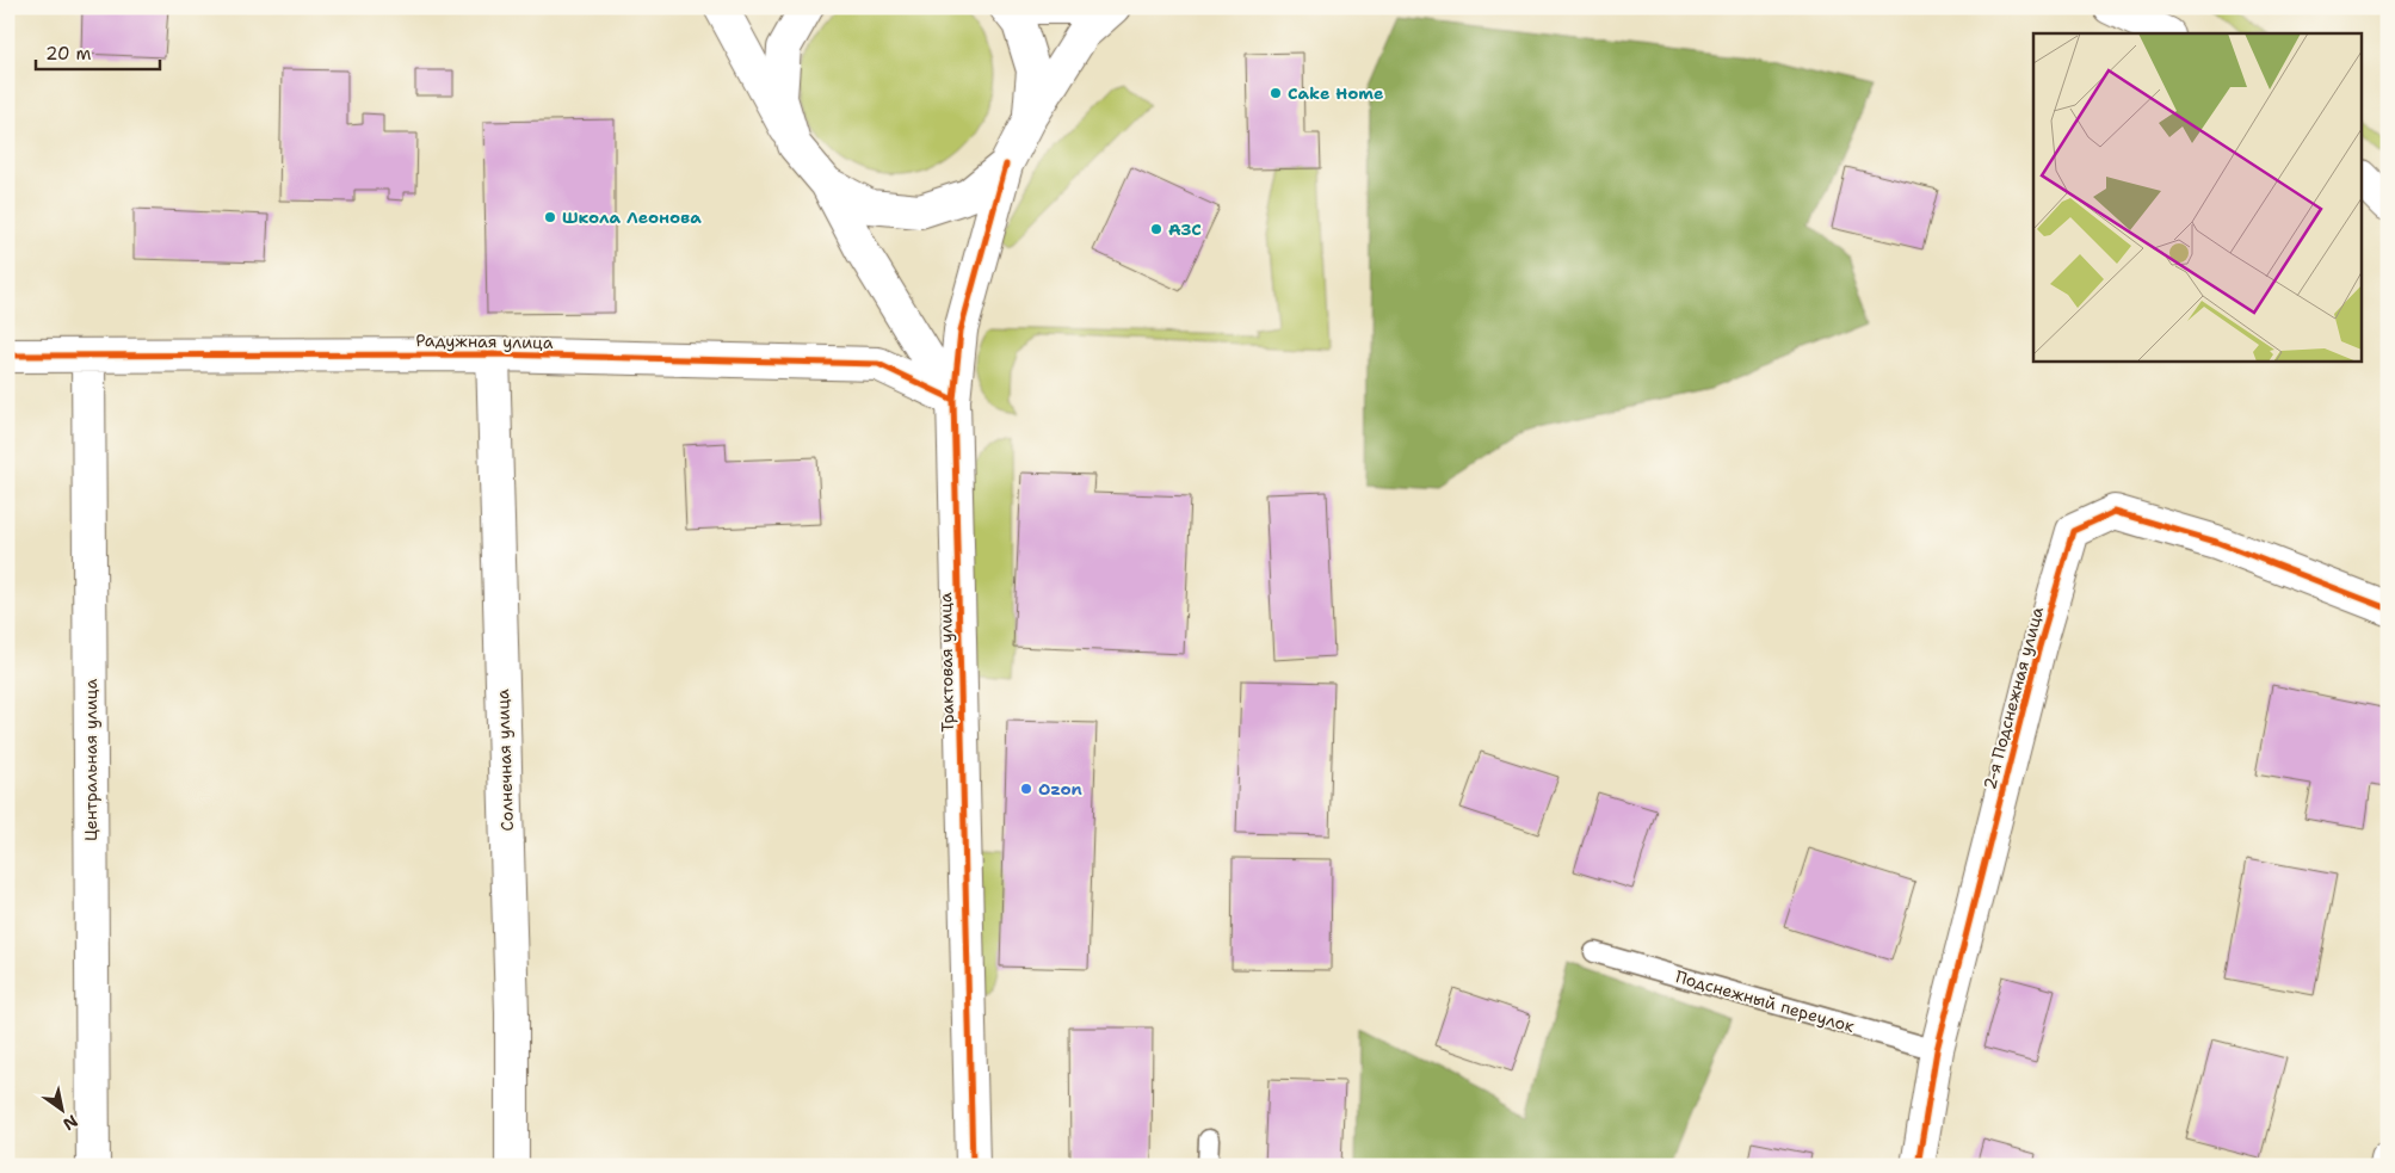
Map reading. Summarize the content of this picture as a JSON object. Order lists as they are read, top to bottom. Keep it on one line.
{"streets":{"street":["Радужная улица","Трактовая улица","2-я Подснежная улица","Центральная улица","Солнечная улица"],"lane":["Подснежный переулок"]},"crossings":[["Радужная улица","Трактовая улица"],["Радужная улица","Центральная улица"],["Радужная улица","Солнечная улица"],["2-я Подснежная улица","Подснежный переулок"]],"places":["Cake Home","Школа Леонова","АЗС","Ozon"],"scale_bar":"20 m","north":"bottom right"}
